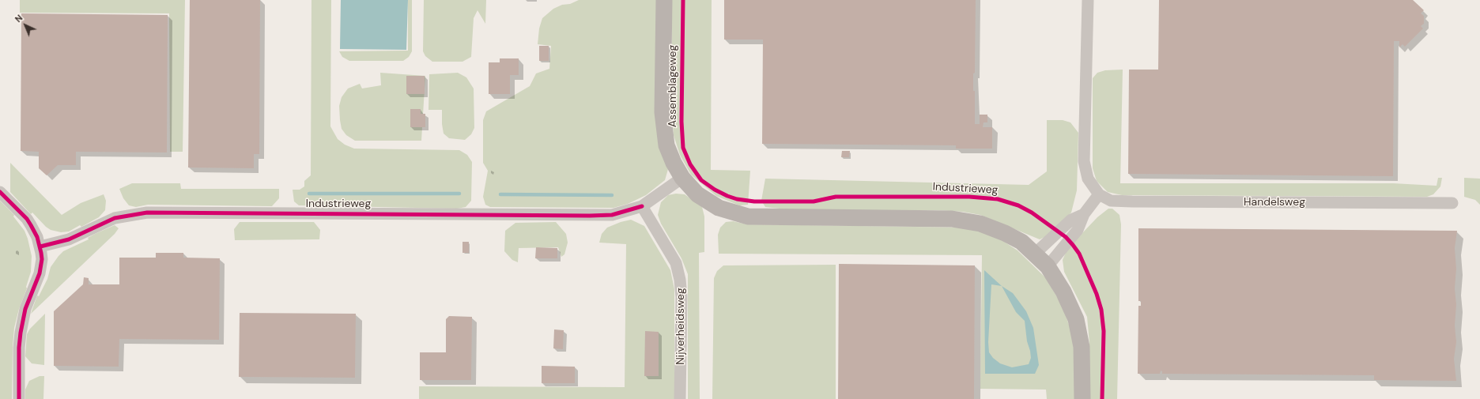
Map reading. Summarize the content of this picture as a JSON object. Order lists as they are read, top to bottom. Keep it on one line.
{"streets":{"street":["Assemblageweg","Industrieweg","Handelsweg","Nijverheidsweg"]},"crossings":[["Assemblageweg","Industrieweg"],["Industrieweg","Nijverheidsweg"]],"north":"top left"}
